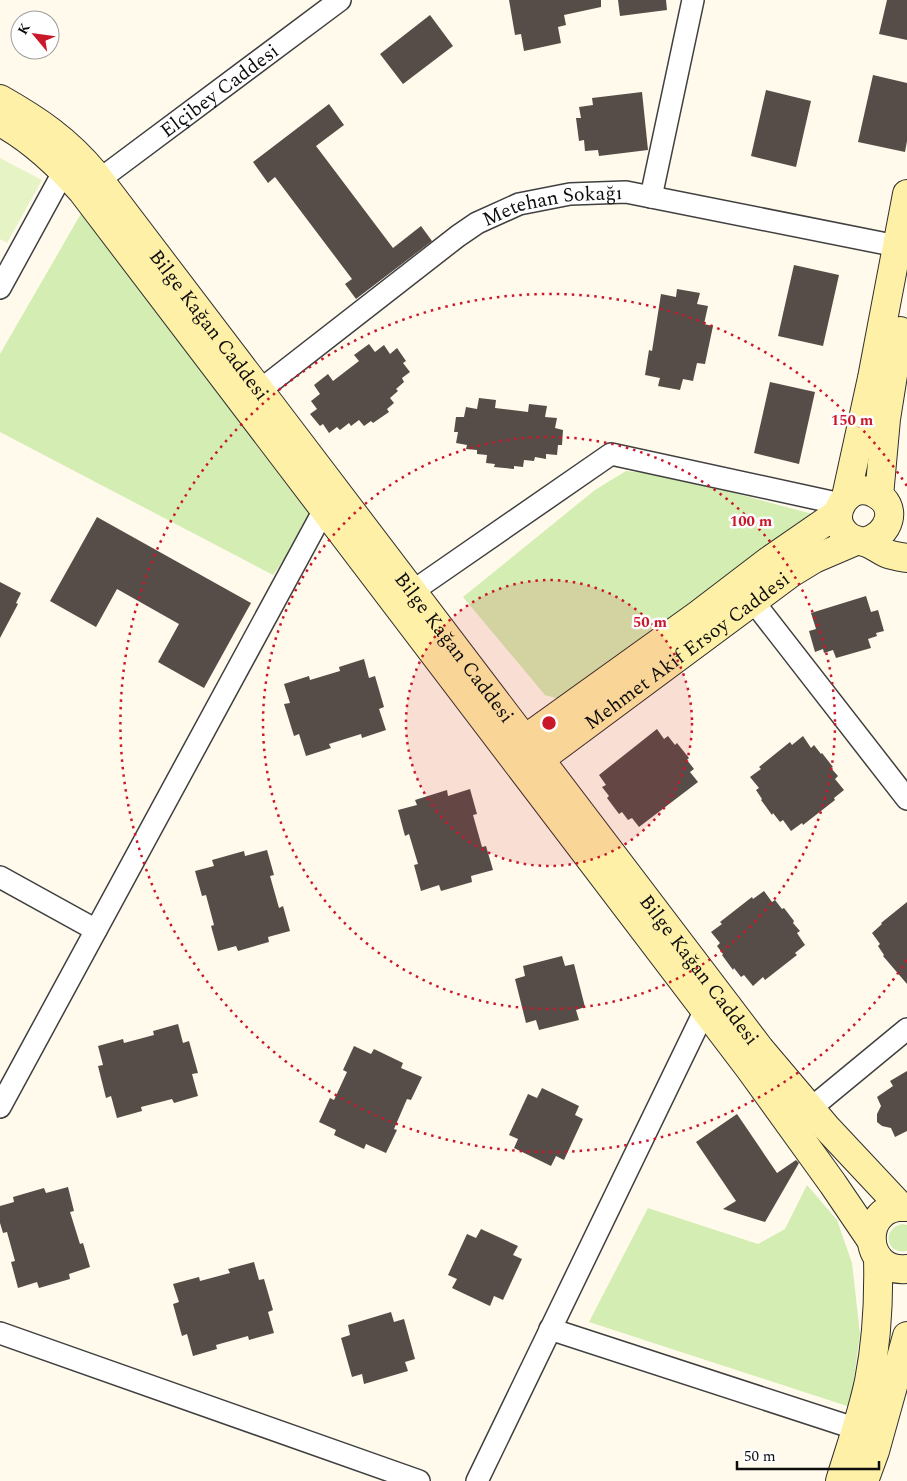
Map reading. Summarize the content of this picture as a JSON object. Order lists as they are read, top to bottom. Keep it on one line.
{"streets":{"street":["Elçibey Caddesi","Metehan Sokağı","Bilge Kağan Caddesi","Mehmet Akif Ersoy Caddesi"]},"crossings":[["Elçibey Caddesi","Bilge Kağan Caddesi"],["Metehan Sokağı","Bilge Kağan Caddesi"],["Bilge Kağan Caddesi","Mehmet Akif Ersoy Caddesi"]],"scale_bar":"50 m","north":"top left","rings":["150 m","100 m","50 m"]}
